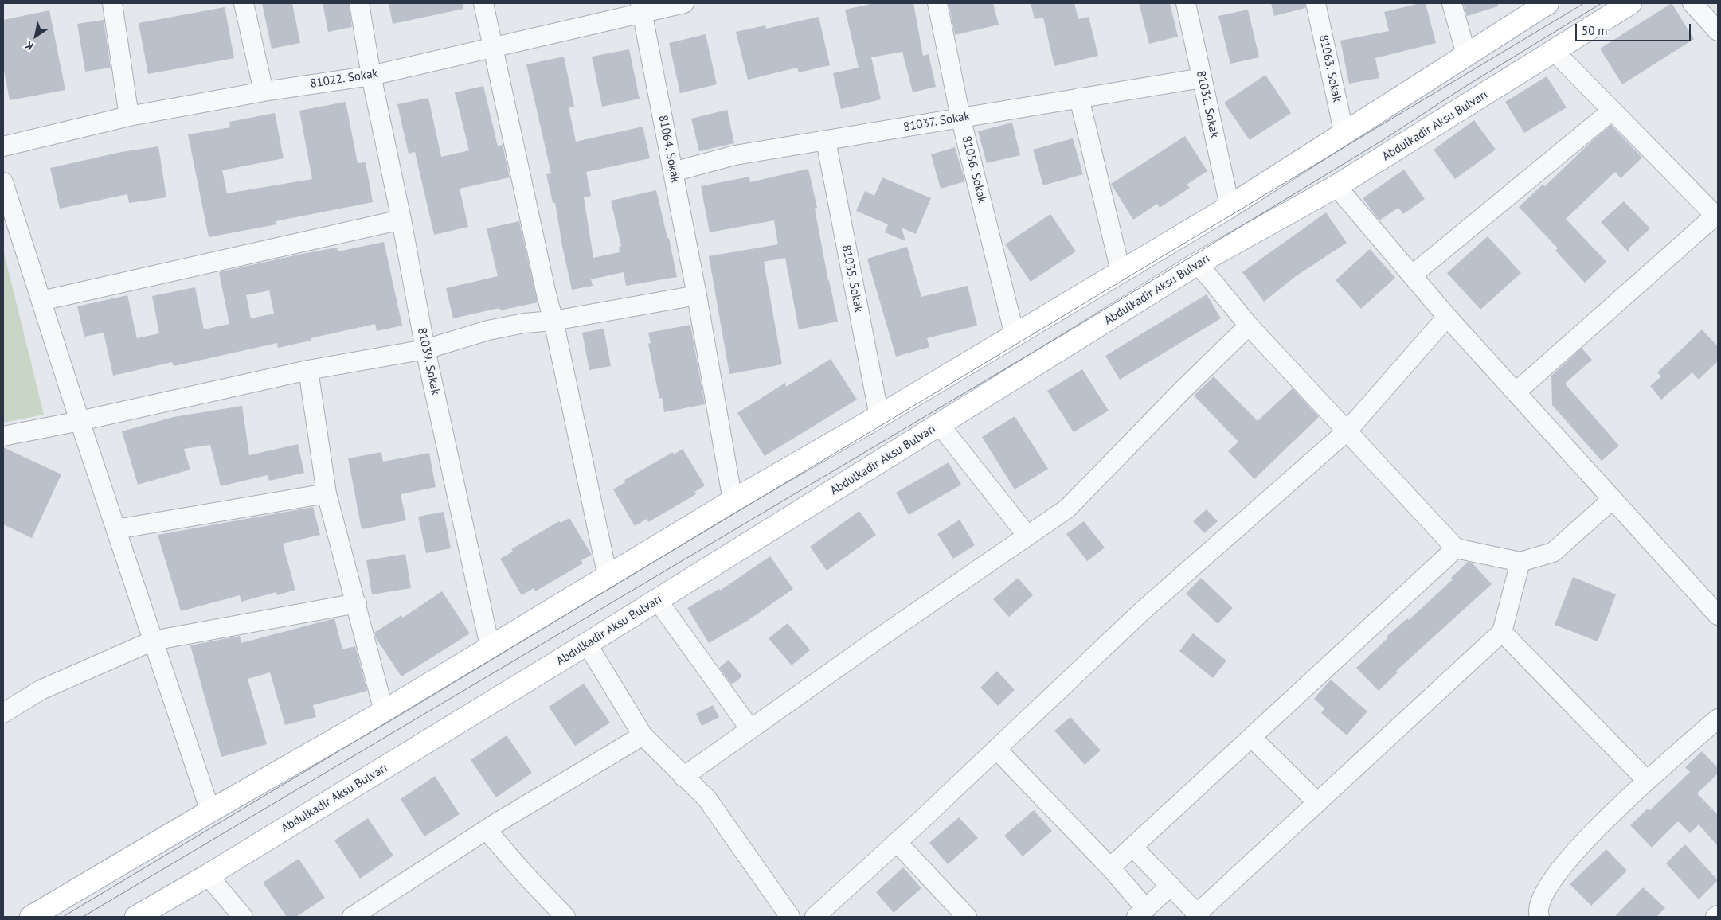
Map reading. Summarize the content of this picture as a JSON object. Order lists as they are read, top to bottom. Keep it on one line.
{"streets":{"main road":["Abdulkadir Aksu Bulvarı"],"street":["81063. Sokak","81022. Sokak","81031. Sokak","81037. Sokak","81064. Sokak","81056. Sokak","81035. Sokak","81039. Sokak"]},"crossings":[["81022. Sokak","81064. Sokak"],["81022. Sokak","81039. Sokak"],["81031. Sokak","81037. Sokak"],["81037. Sokak","81064. Sokak"],["81037. Sokak","81056. Sokak"],["81037. Sokak","81035. Sokak"]],"scale_bar":"50 m","north":"bottom left"}
